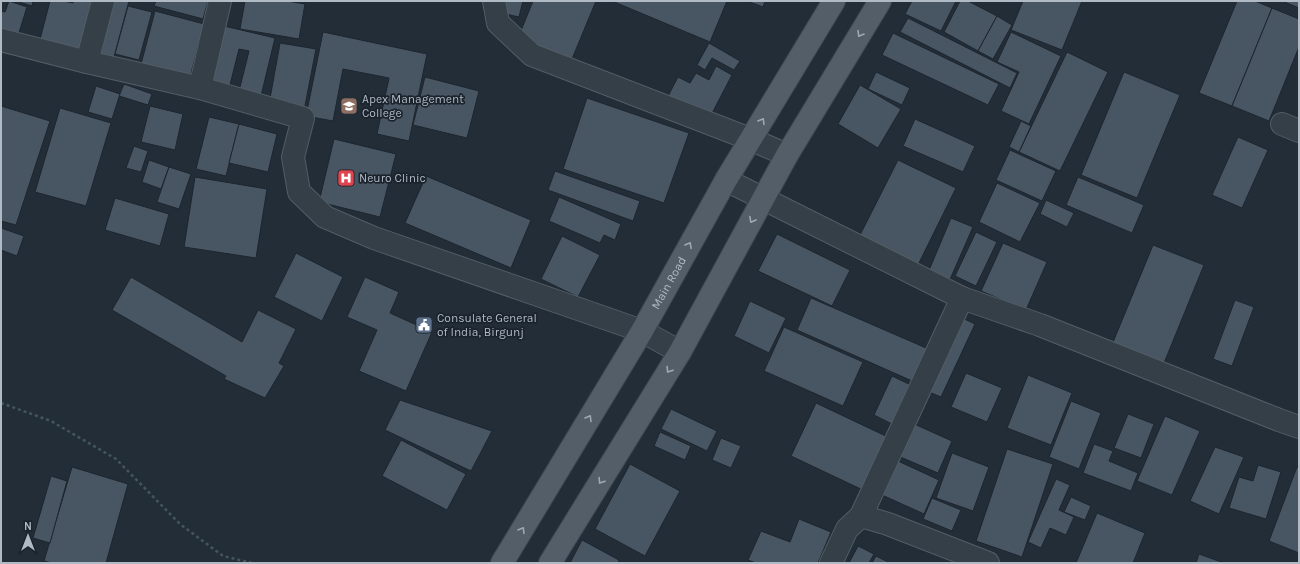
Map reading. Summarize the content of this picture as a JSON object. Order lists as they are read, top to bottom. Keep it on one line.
{"streets":{"main road":["Main Road"]},"places":{"school or university":["Apex Management College"],"hospital":["Neuro Clinic"],"public building":["Consulate General of India, Birgunj"]},"north":"top"}
